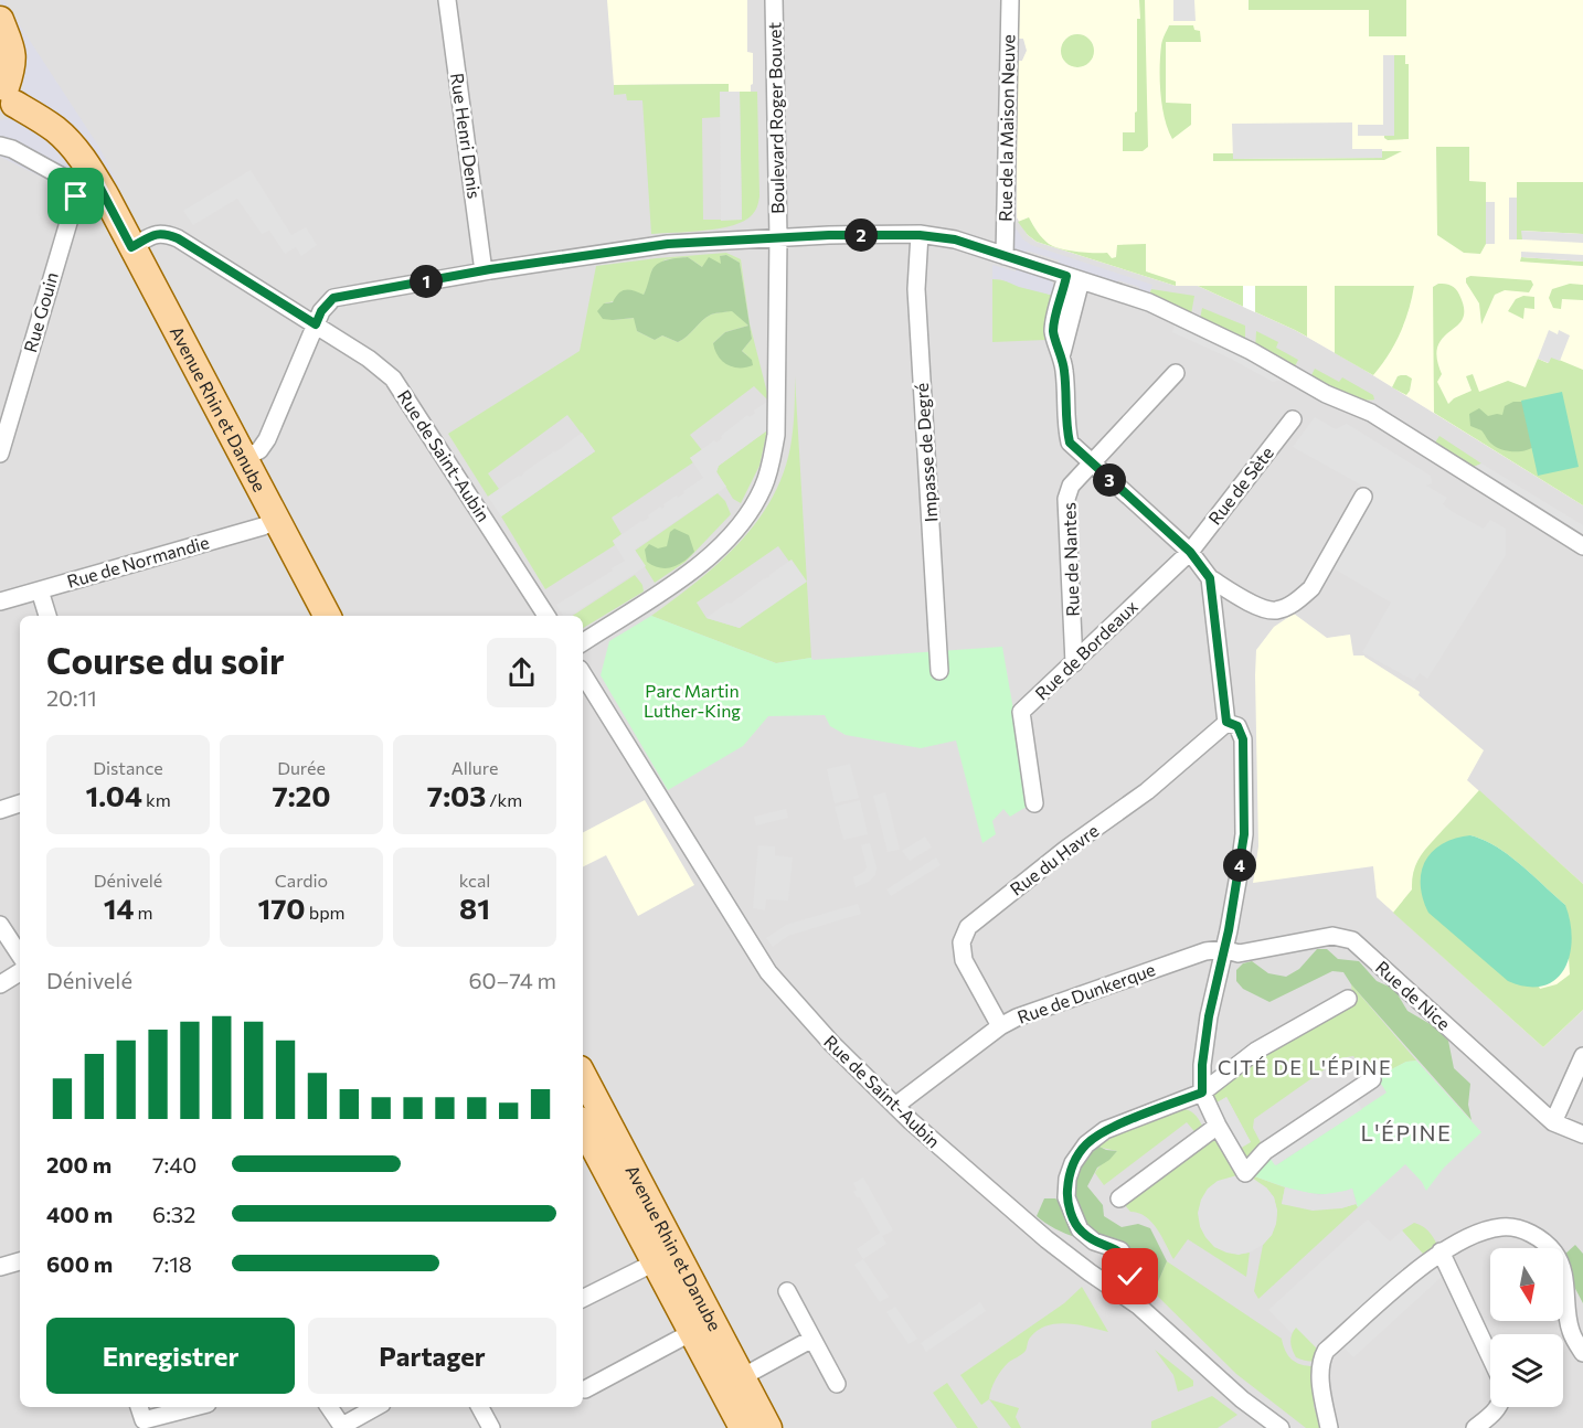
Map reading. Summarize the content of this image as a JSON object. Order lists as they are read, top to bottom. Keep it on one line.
{"streets":{"main road":["Avenue Rhin et Danube"],"street":["Boulevard Roger Bouvet","Rue de la Maison Neuve","Rue Henri Denis","Rue Gouin","Impasse de Degré","Rue de Saint-Aubin","Rue de Sète","Rue de Nantes","Rue de Normandie","Rue de Bordeaux","Rue du Havre","Rue de Dunkerque","Rue de Nice"]},"crossings":[["Rue Gouin","Avenue Rhin et Danube"],["Avenue Rhin et Danube","Rue de Saint-Aubin"],["Avenue Rhin et Danube","Rue de Normandie"],["Rue de Saint-Aubin","Rue de Dunkerque"],["Rue de Sète","Rue de Bordeaux"],["Rue de Nantes","Rue de Bordeaux"],["Rue du Havre","Rue de Dunkerque"],["Rue de Dunkerque","Rue de Nice"]],"districts":["CITÉ DE L'ÉPINE","L'ÉPINE"],"parks":["Parc Martin Luther-King"],"north":"bottom","page":{"pins":["2","1","3","4"],"heading":["Course du soir","20:11"],"stats":[["Distance","1.04 km"],["Durée","7:20"],["Allure","7:03 /km"],["Dénivelé","14 m"],["Cardio","170 bpm"],["kcal","81"]],"chart":["Dénivelé","60–74 m"],"list":[{"name":"200 m","note":"7:40"},{"name":"400 m","note":"6:32"},{"name":"600 m","note":"7:18"}],"buttons":["Enregistrer","Partager"]}}
